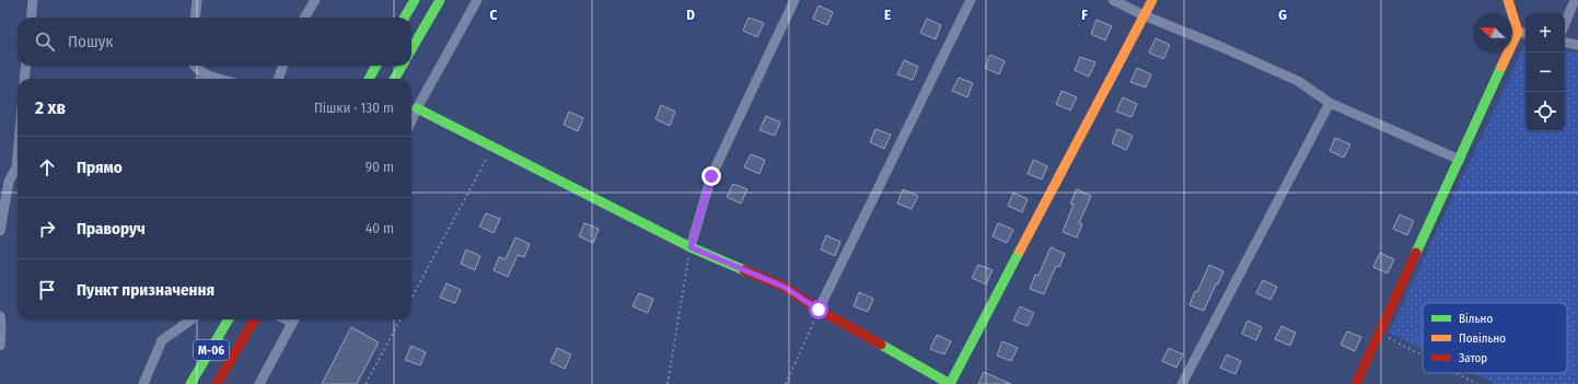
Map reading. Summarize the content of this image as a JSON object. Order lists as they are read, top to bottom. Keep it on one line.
{"streets":{"main road":["М-06"]},"legend":["Вільно","Повільно","Затор"],"north":"left","page":{"map_buttons":["+","−"],"search":"Пошук","heading":["2 хв","Пішки · 130 m"],"list":[["Прямо","90 m"],["Праворуч","40 m"],"Пункт призначення"]},"grid":{"columns":["C","D","E","F","G"]}}
